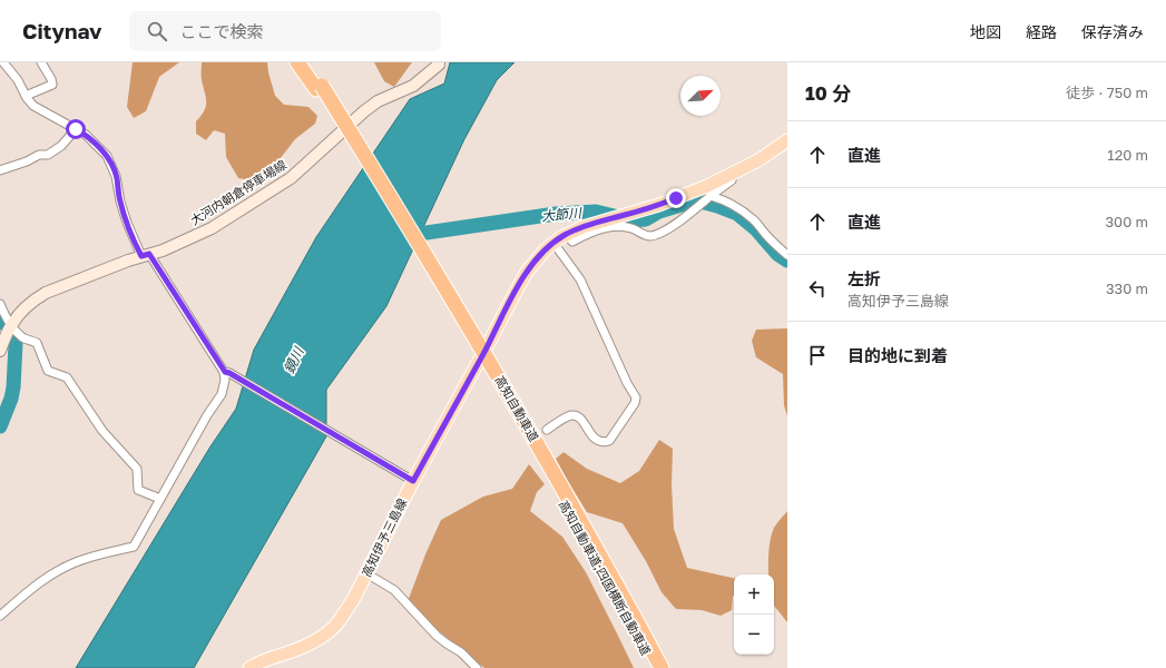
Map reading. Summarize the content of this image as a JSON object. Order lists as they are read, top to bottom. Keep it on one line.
{"streets":{"highway":["高知自動車道","高知自動車道;四国横断自動車道"],"main road":["大河内朝倉停車場線","高知伊予三島線"]},"crossings":[["高知自動車道","高知自動車道;四国横断自動車道"]],"water":["大節川","鏡川"],"north":"top right","page":{"header":"Citynav","search":"ここで検索","nav":["地図","経路","保存済み"],"heading":["10 分","徒歩 · 750 m"],"list":[["直進","120 m"],["直進","300 m"],["左折","高知伊予三島線","330 m"],"目的地に到着"],"map_buttons":["+","−"]}}
